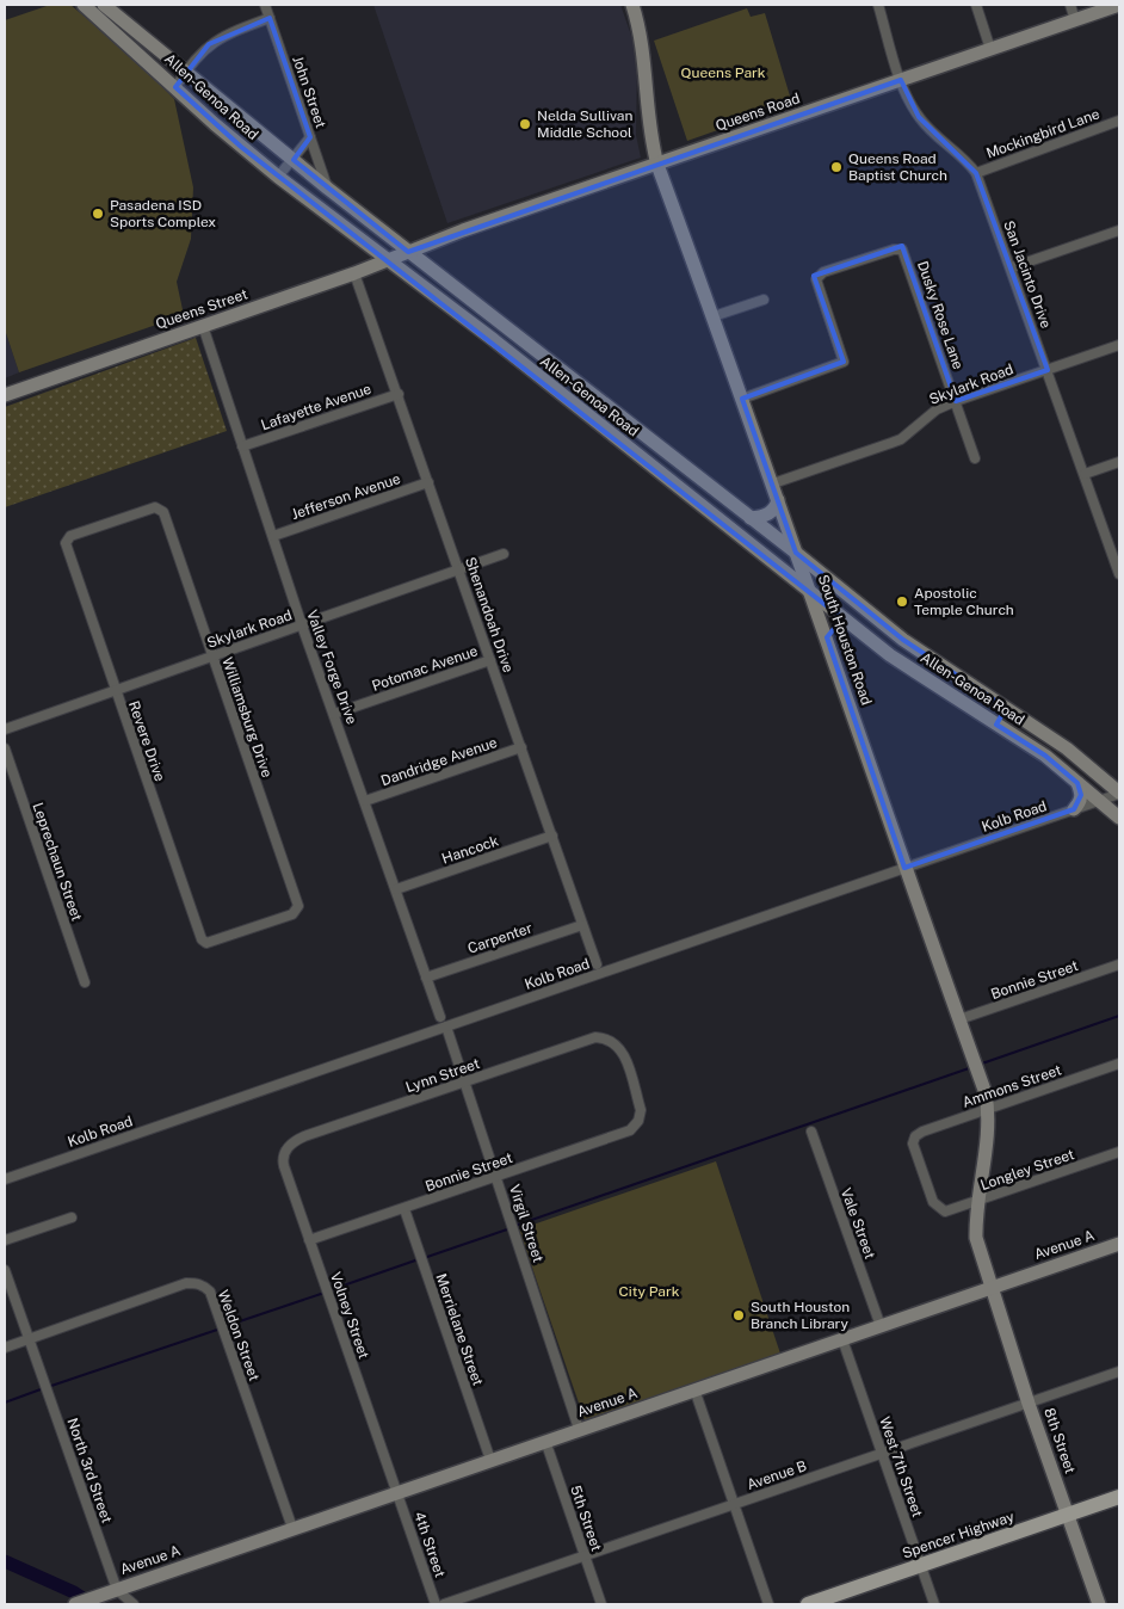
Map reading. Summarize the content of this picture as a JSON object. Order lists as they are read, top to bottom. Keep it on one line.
{"streets":{"main road":["Spencer Highway"],"street":["John Street","Allen-Genoa Road","Queens Road","Mockingbird Lane","San Jacinto Drive","Queens Street","Dusky Rose Lane","Skylark Road","Lafayette Avenue","Jefferson Avenue","Shenandoah Drive","South Houston Road","Valley Forge Drive","Potomac Avenue","Williamsburg Drive","Revere Drive","Dandridge Avenue","Kolb Road","Hancock","Leprechaun Street","Carpenter","Bonnie Street","Lynn Street","Ammons Street","Longley Street","Virgil Street","Vale Street","Avenue A","Volney Street","Merrielane Street","Weldon Street","8th Street","West 7th Street","North 3rd Street","Avenue B","5th Street","4th Street"]},"crossings":[["John Street","Allen-Genoa Road"],["Allen-Genoa Road","Queens Road"],["Allen-Genoa Road","Queens Street"],["Allen-Genoa Road","South Houston Road"],["Allen-Genoa Road","Kolb Road"],["Queens Road","San Jacinto Drive"],["Queens Road","Queens Street"],["Queens Road","South Houston Road"],["Mockingbird Lane","San Jacinto Drive"],["San Jacinto Drive","Skylark Road"],["Queens Street","Shenandoah Drive"],["Queens Street","Valley Forge Drive"],["Dusky Rose Lane","Skylark Road"],["Dusky Rose Lane","South Houston Road"],["Skylark Road","Shenandoah Drive"],["Skylark Road","South Houston Road"],["Skylark Road","Valley Forge Drive"],["Skylark Road","Williamsburg Drive"],["Skylark Road","Revere Drive"],["Lafayette Avenue","Shenandoah Drive"],["Lafayette Avenue","Valley Forge Drive"],["Jefferson Avenue","Shenandoah Drive"],["Jefferson Avenue","Valley Forge Drive"],["Shenandoah Drive","Potomac Avenue"],["Shenandoah Drive","Dandridge Avenue"],["Shenandoah Drive","Hancock"],["Shenandoah Drive","Carpenter"],["South Houston Road","Kolb Road"],["South Houston Road","Bonnie Street"],["South Houston Road","Ammons Street"],["South Houston Road","Longley Street"],["South Houston Road","Avenue A"],["South Houston Road","8th Street"],["Valley Forge Drive","Potomac Avenue"],["Valley Forge Drive","Dandridge Avenue"],["Valley Forge Drive","Hancock"],["Valley Forge Drive","Carpenter"],["Williamsburg Drive","Revere Drive"],["Kolb Road","Virgil Street"],["Bonnie Street","Lynn Street"],["Bonnie Street","Virgil Street"],["Bonnie Street","Volney Street"],["Bonnie Street","Merrielane Street"],["Lynn Street","Virgil Street"],["Lynn Street","Volney Street"],["Ammons Street","Longley Street"],["Virgil Street","Avenue A"],["Vale Street","Avenue A"],["Avenue A","Volney Street"],["Avenue A","Merrielane Street"],["Avenue A","Weldon Street"],["Avenue A","8th Street"],["Avenue A","West 7th Street"],["Avenue A","North 3rd Street"],["Avenue A","5th Street"],["Avenue A","4th Street"],["Volney Street","4th Street"],["Weldon Street","North 3rd Street"],["8th Street","Avenue B"],["8th Street","Spencer Highway"],["West 7th Street","Avenue B"],["West 7th Street","Spencer Highway"],["Avenue B","5th Street"]],"parks":["Queens Park","City Park"],"places":["Nelda Sullivan Middle School","Queens Road Baptist Church","Pasadena ISD Sports Complex","Apostolic Temple Church","South Houston Branch Library"]}
